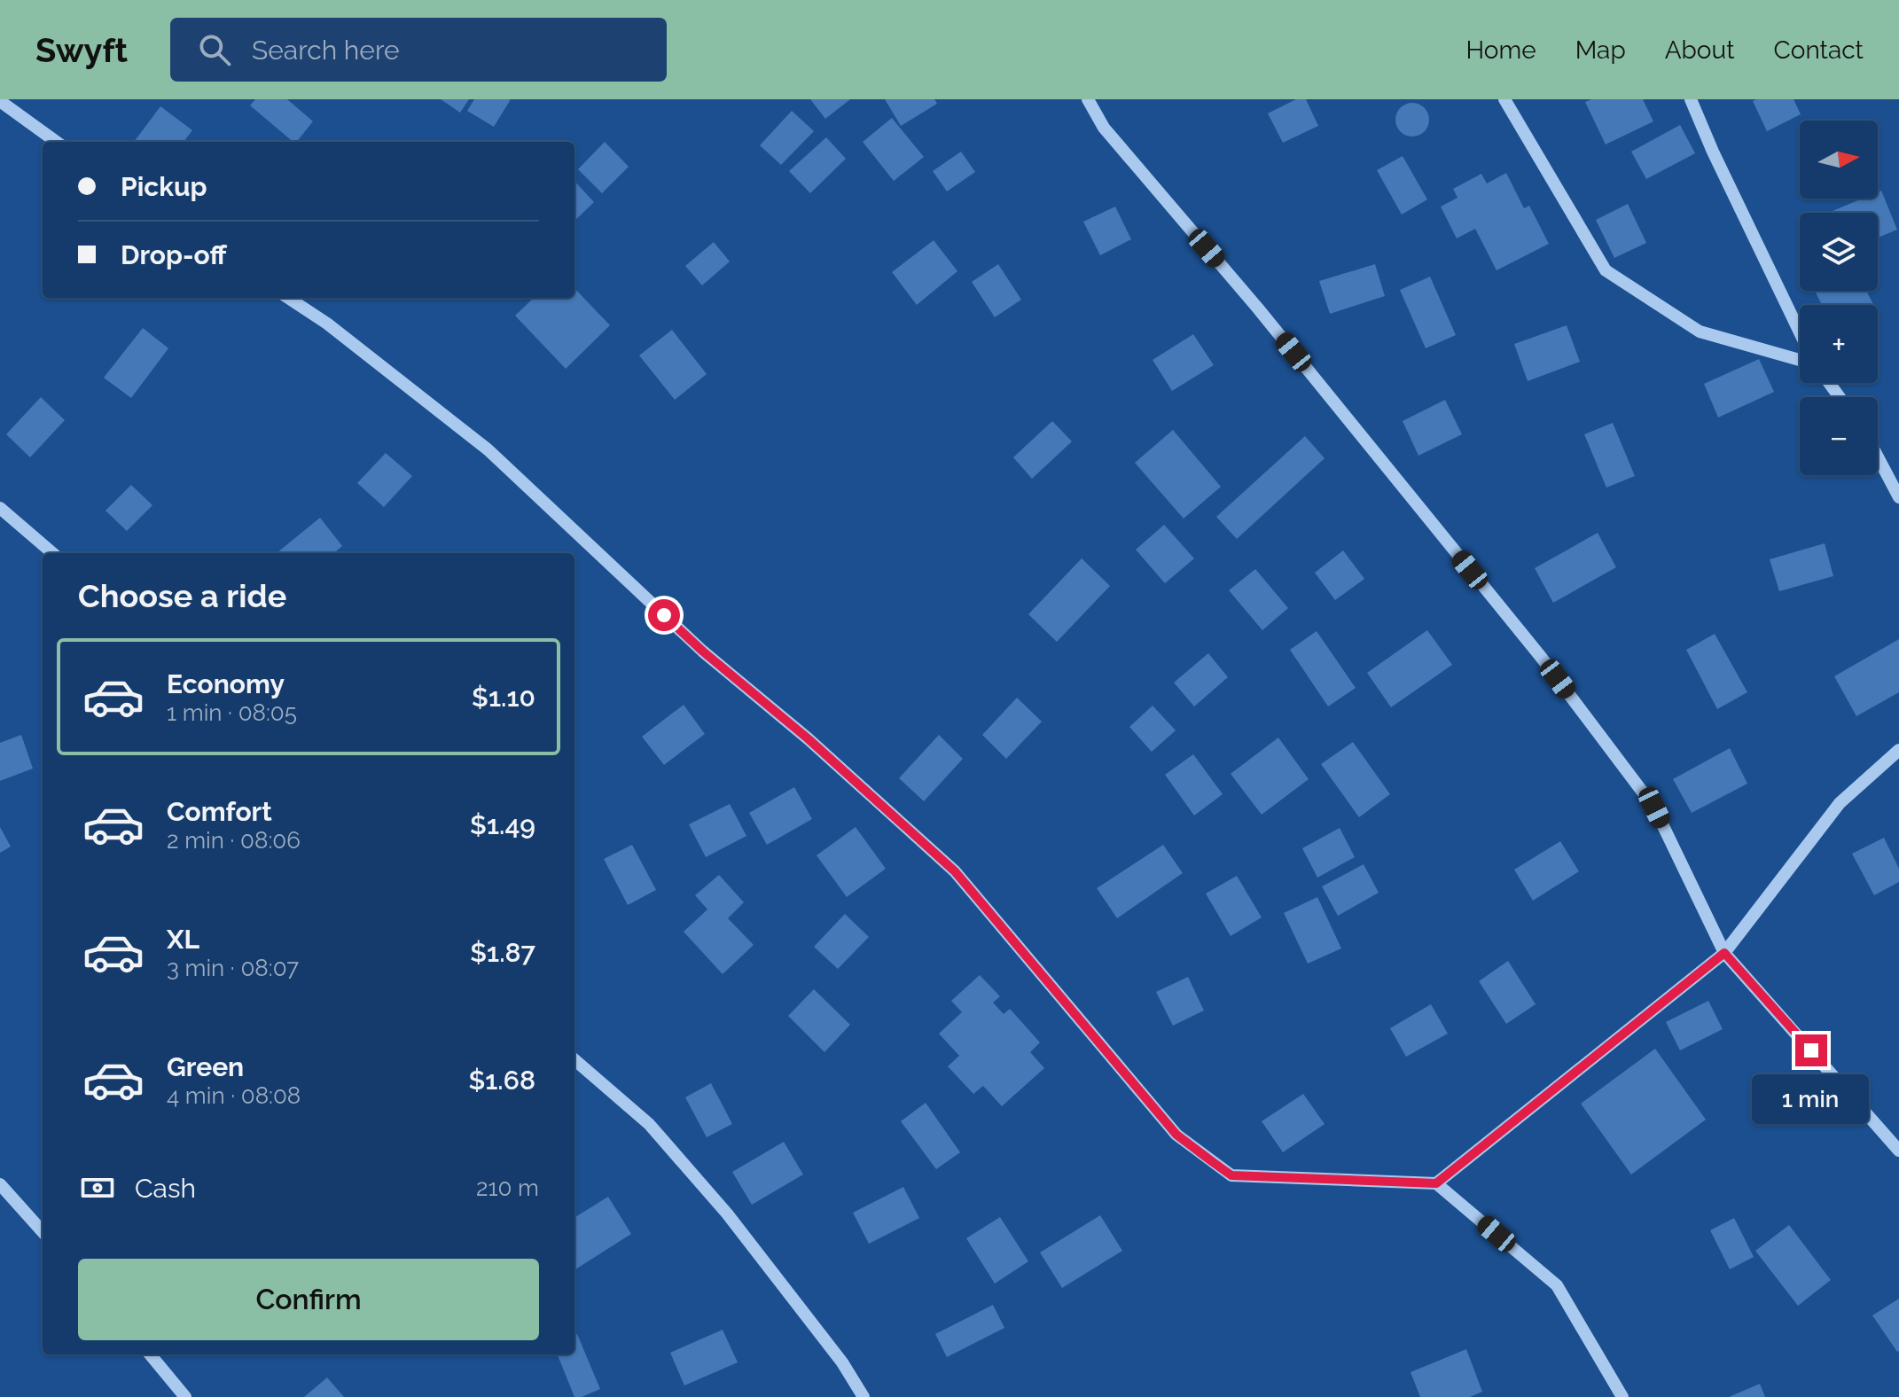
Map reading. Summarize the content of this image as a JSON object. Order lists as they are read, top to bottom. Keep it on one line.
{"north":"right","page":{"header":"Swyft","search":"Search here","nav":["Home","Map","About","Contact"],"map_buttons":["+","−"],"banner":["Pickup","Drop-off"],"heading":"Choose a ride","list":[{"name":"Economy","note":"1 min · 08:05","value":"$1.10"},{"name":"Comfort","note":"2 min · 08:06","value":"$1.49"},{"name":"XL","note":"3 min · 08:07","value":"$1.87"},{"name":"Green","note":"4 min · 08:08","value":"$1.68"}],"bubble":"1 min","pay":["Cash","210 m"],"buttons":"Confirm"}}
